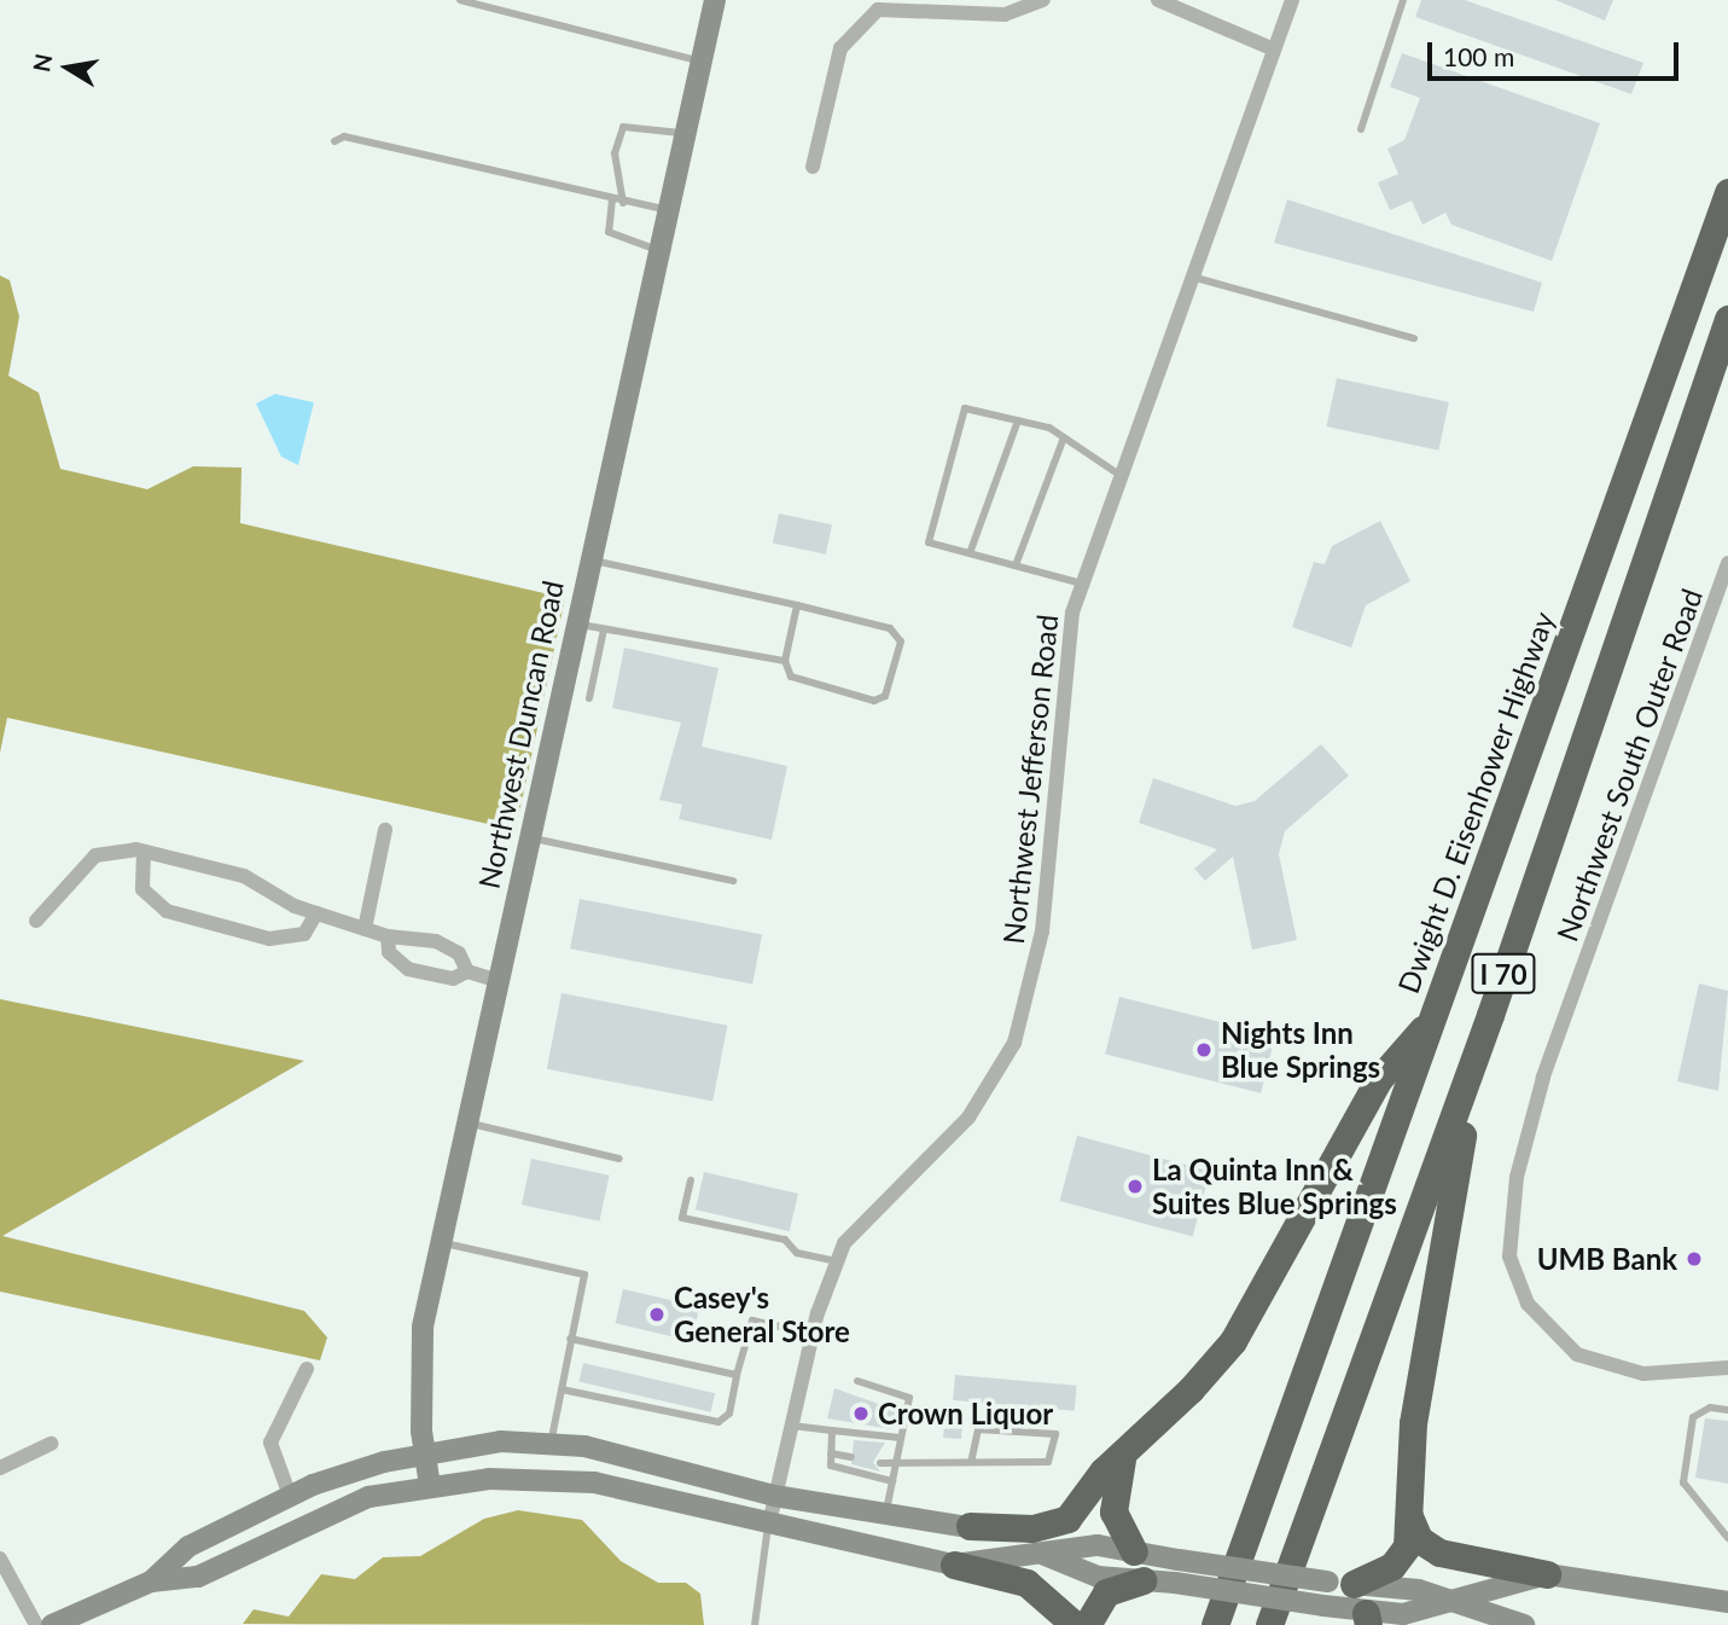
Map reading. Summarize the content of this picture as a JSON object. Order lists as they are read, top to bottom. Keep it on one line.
{"streets":{"highway":["Dwight D. Eisenhower Highway","I 70"],"main road":["Northwest Duncan Road"],"street":["Northwest South Outer Road","Northwest Jefferson Road"]},"places":["Nights Inn Blue Springs","La Quinta Inn & Suites Blue Springs","UMB Bank","Casey's General Store","Crown Liquor"],"scale_bar":"100 m","north":"left"}
